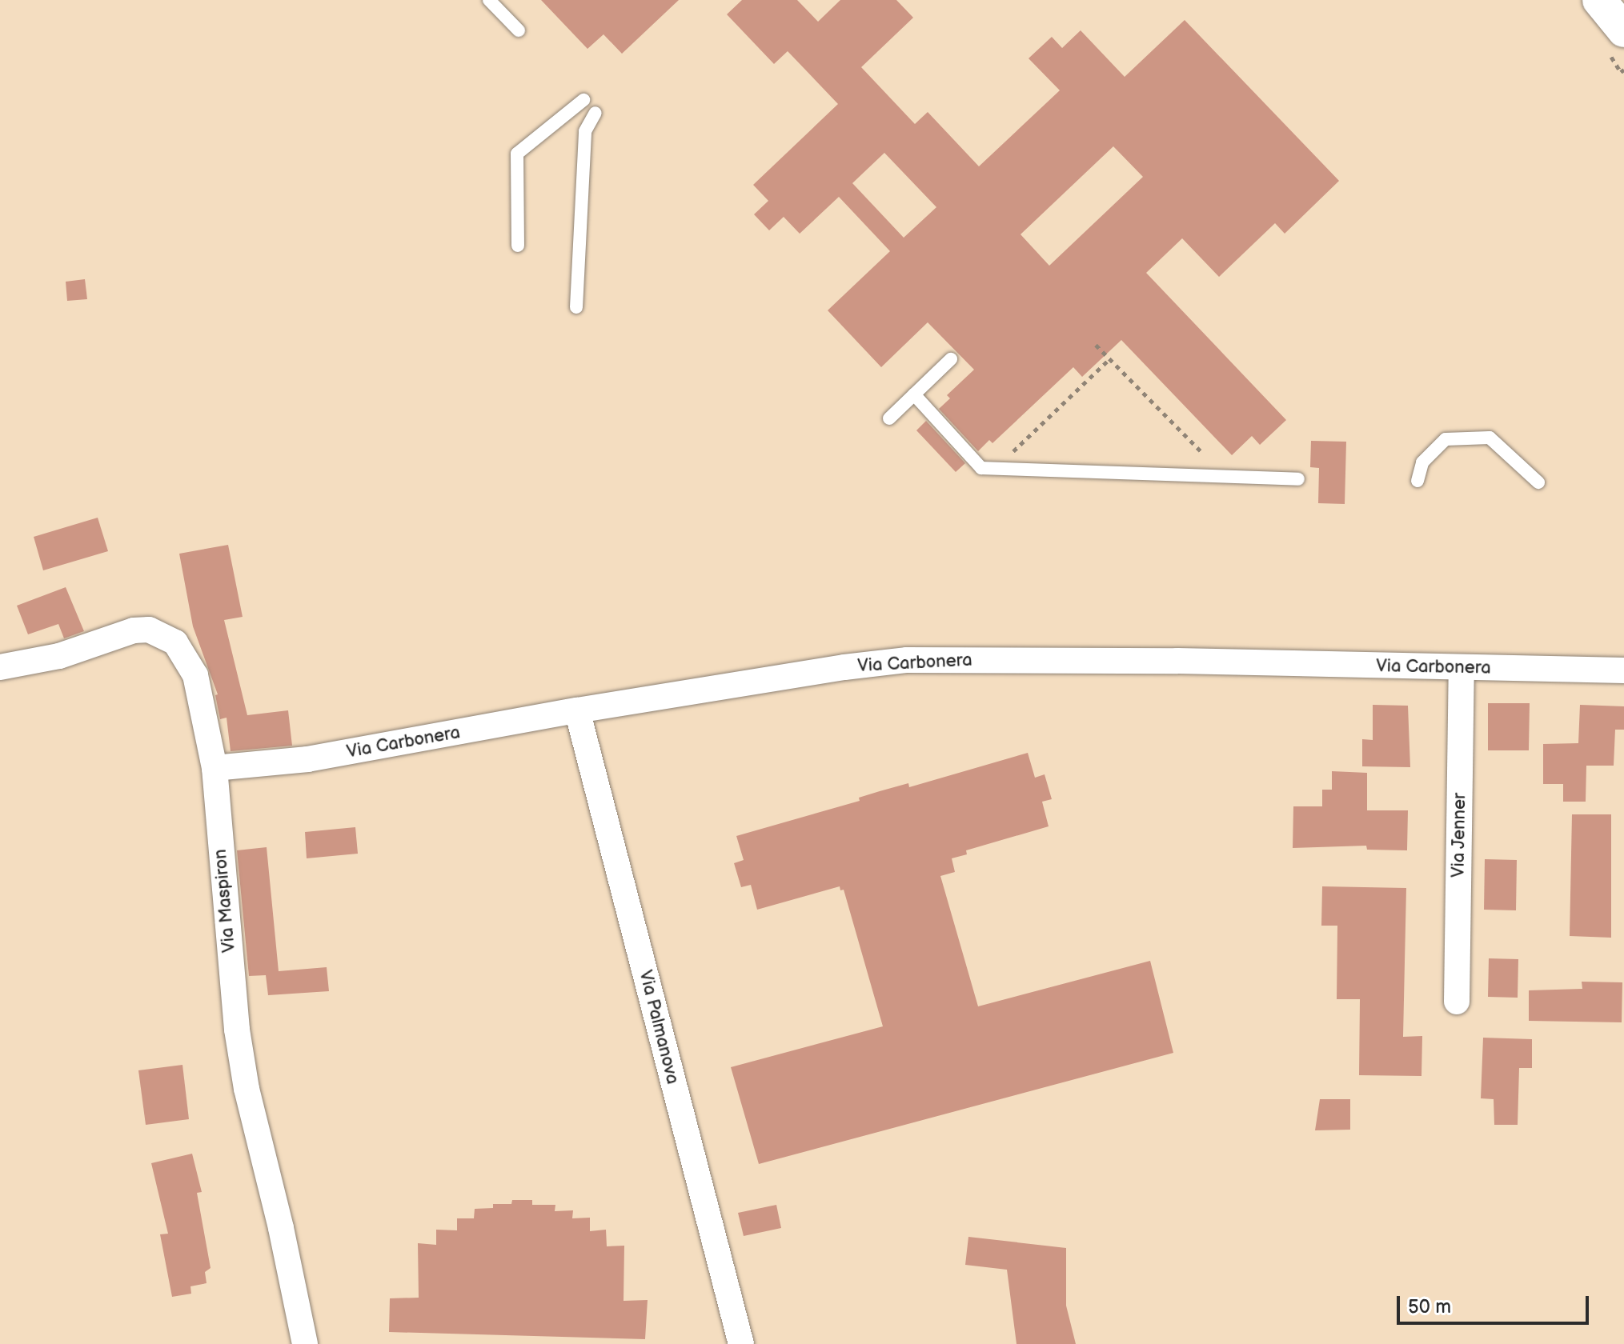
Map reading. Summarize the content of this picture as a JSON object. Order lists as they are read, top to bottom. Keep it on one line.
{"streets":{"street":["Via Carbonera","Via Jenner","Via Maspiron","Via Palmanova"]},"crossings":[["Via Carbonera","Via Jenner"],["Via Carbonera","Via Maspiron"],["Via Carbonera","Via Palmanova"]],"scale_bar":"50 m"}
